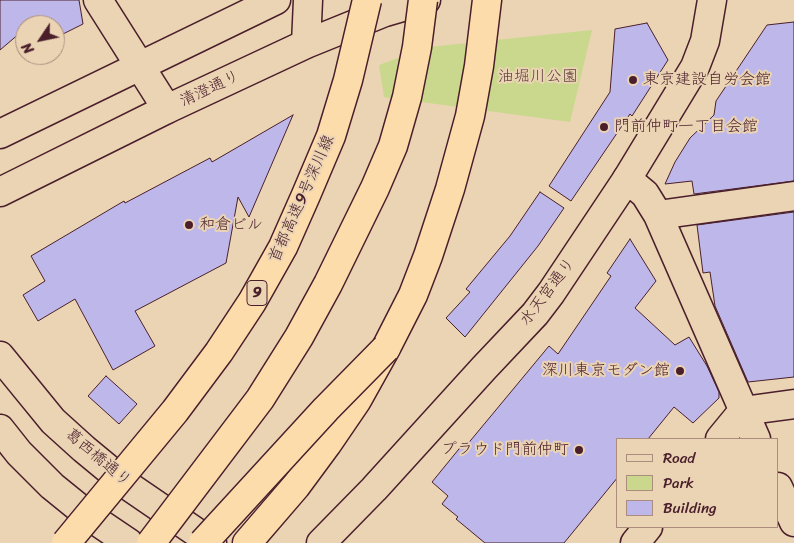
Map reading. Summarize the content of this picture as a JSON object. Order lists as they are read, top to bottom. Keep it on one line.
{"streets":{"highway":["首都高速9号深川線","9"],"street":["清澄通り","水天宮通り","葛西橋通り"]},"parks":["油堀川公園"],"places":["東京建設自労会館","門前仲町一丁目会館","和倉ビル","深川東京モダン館","プラウド門前仲町"],"legend":["Road","Park","Building"],"north":"bottom left"}
